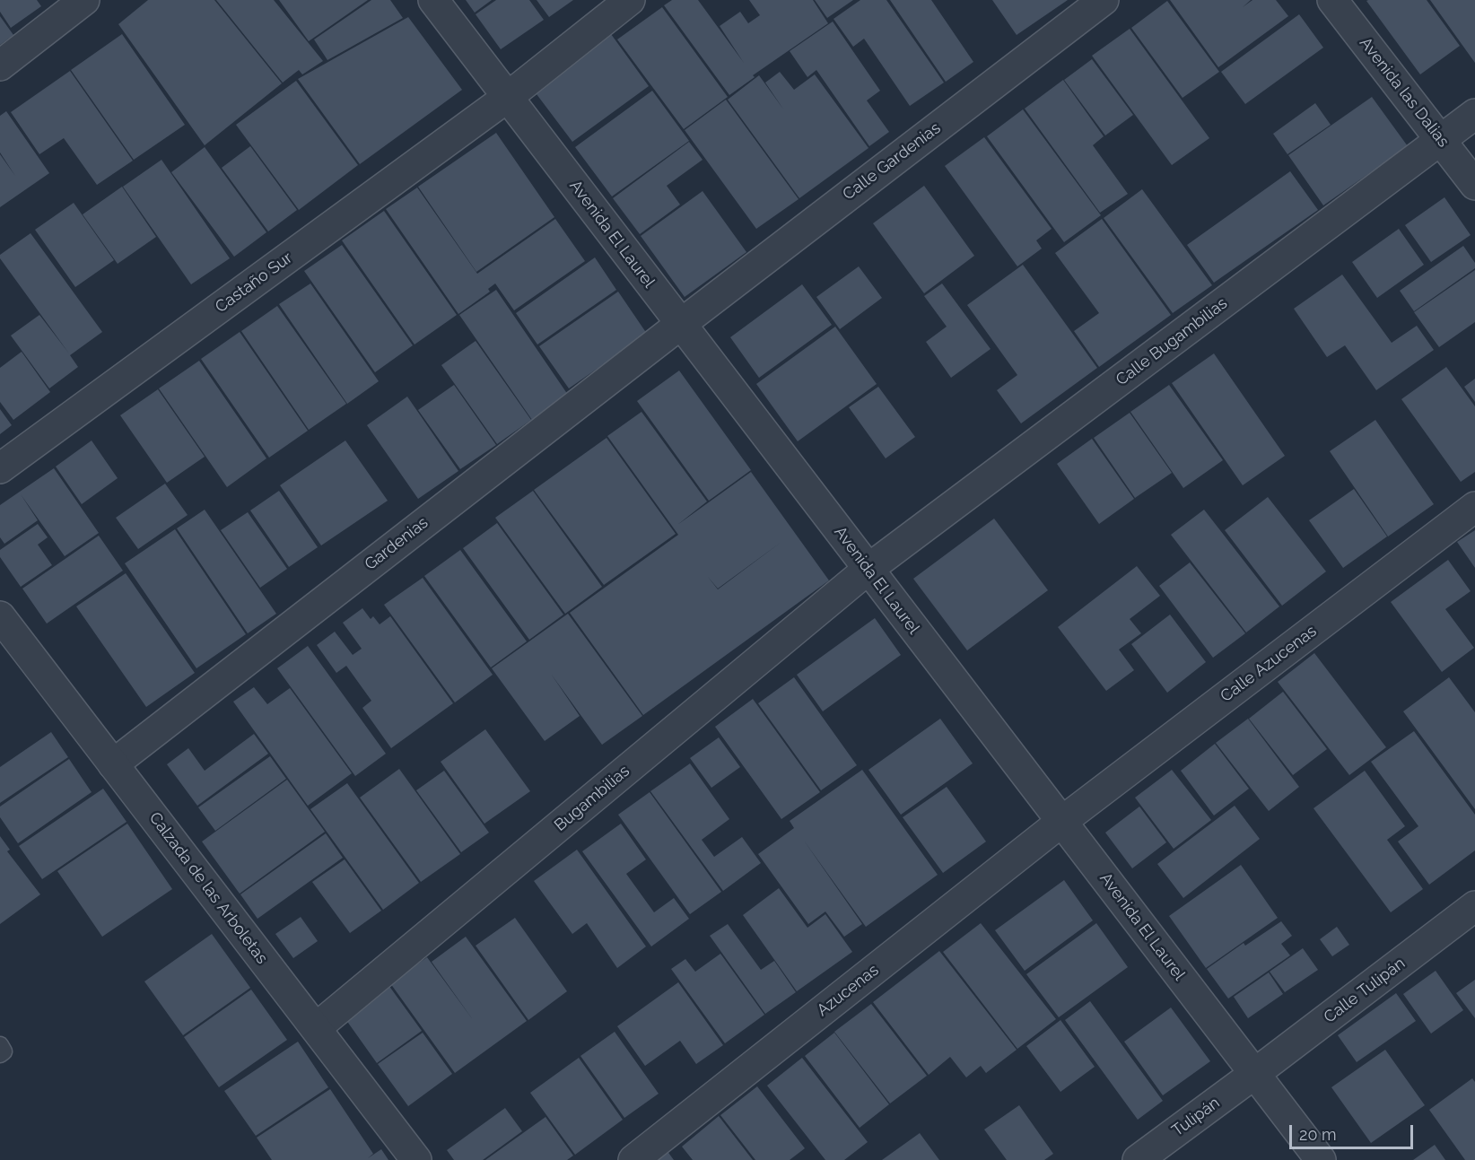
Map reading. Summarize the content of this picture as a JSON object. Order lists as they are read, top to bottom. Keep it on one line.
{"streets":{"street":["Avenida las Dalias","Calle Gardenias","Avenida El Laurel","Castaño Sur","Calle Bugambilias","Gardenias","Calle Azucenas","Bugambilias","Calzada de las Arboletas","Azucenas","Calle Tulipán","Tulipán"]},"crossings":[["Avenida las Dalias","Calle Bugambilias"],["Calle Gardenias","Avenida El Laurel"],["Calle Gardenias","Gardenias"],["Avenida El Laurel","Castaño Sur"],["Avenida El Laurel","Calle Bugambilias"],["Avenida El Laurel","Gardenias"],["Avenida El Laurel","Calle Azucenas"],["Avenida El Laurel","Bugambilias"],["Avenida El Laurel","Azucenas"],["Avenida El Laurel","Calle Tulipán"],["Avenida El Laurel","Tulipán"],["Calle Bugambilias","Bugambilias"],["Gardenias","Calzada de las Arboletas"],["Calle Azucenas","Azucenas"],["Bugambilias","Calzada de las Arboletas"],["Calle Tulipán","Tulipán"]],"scale_bar":"20 m"}
